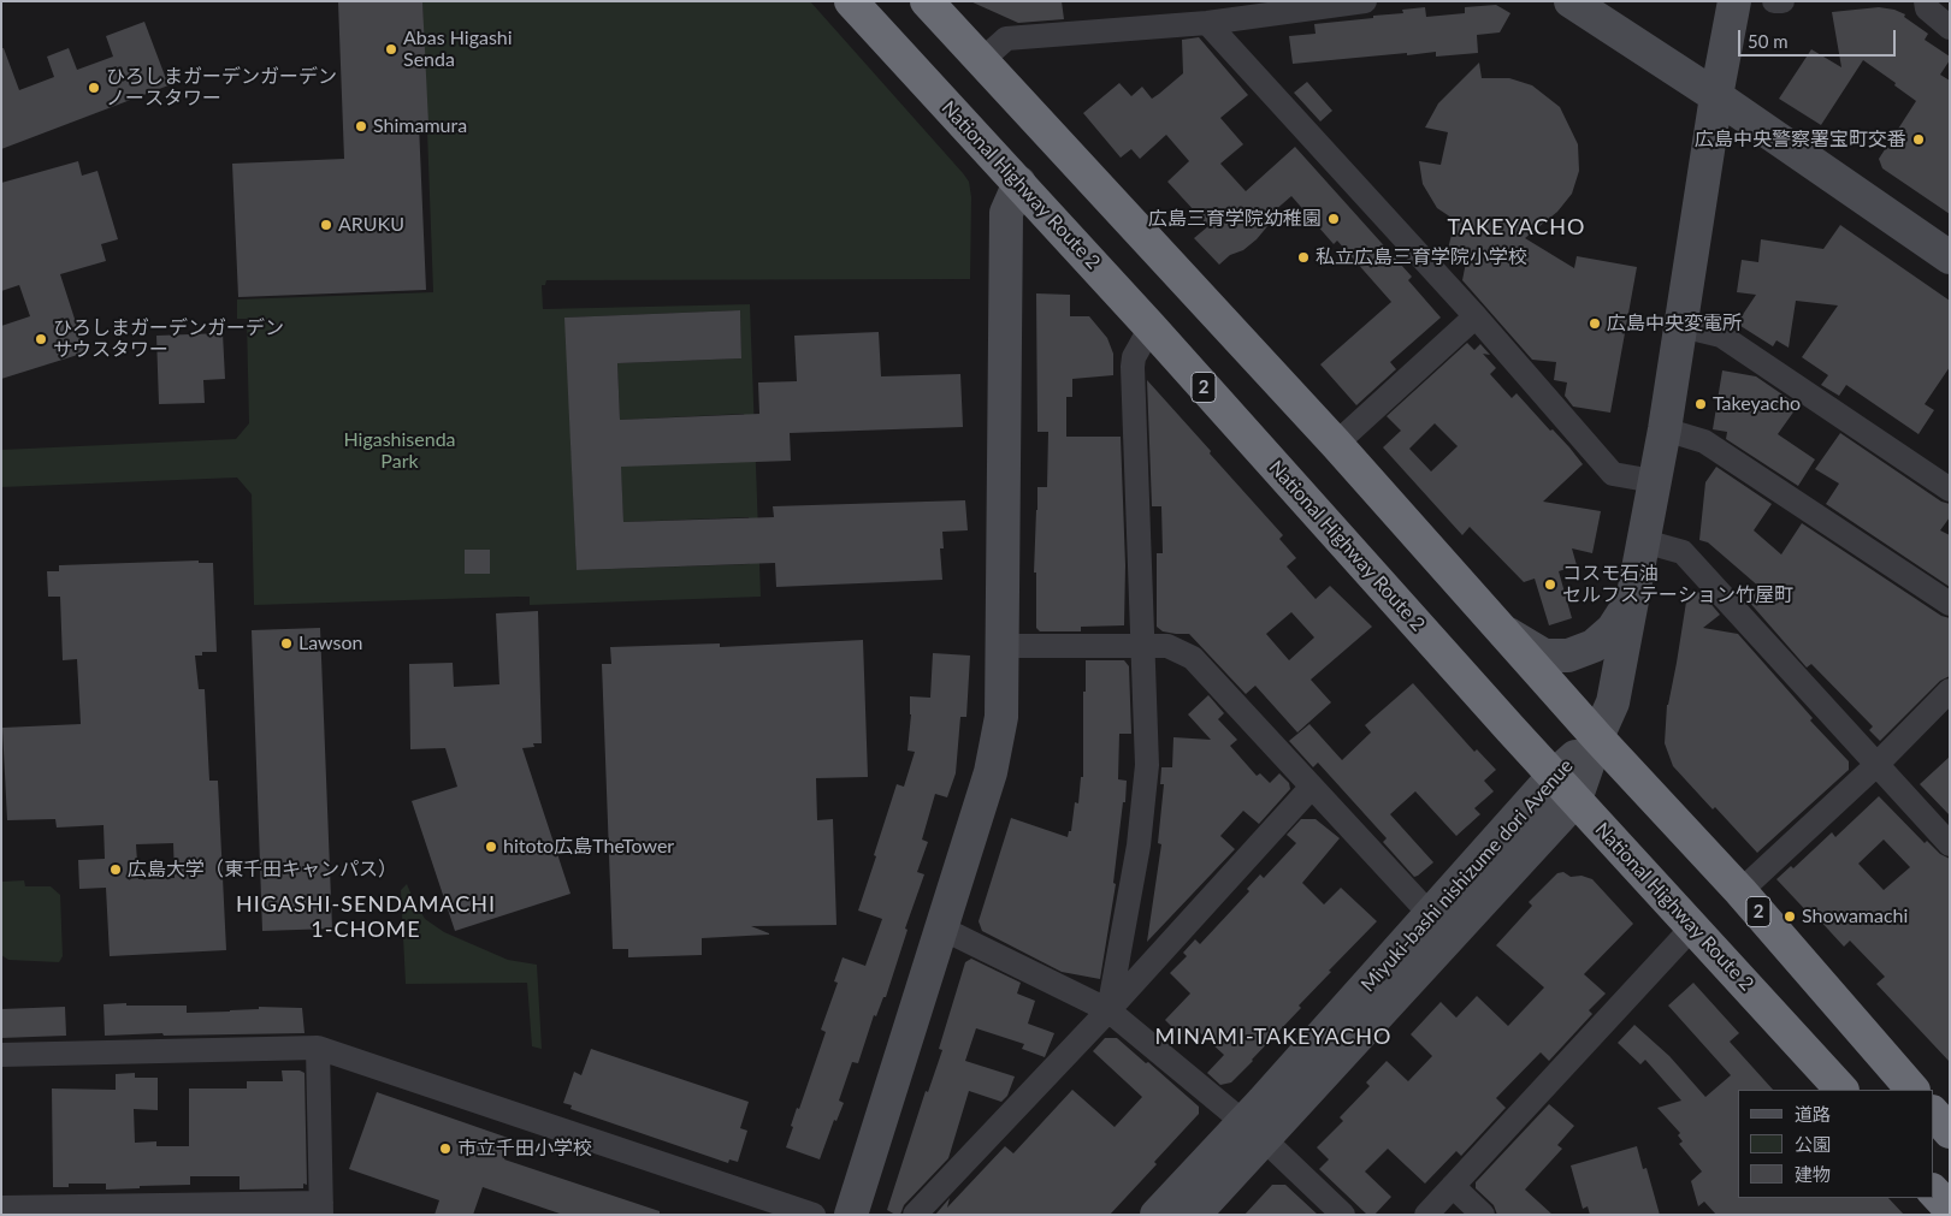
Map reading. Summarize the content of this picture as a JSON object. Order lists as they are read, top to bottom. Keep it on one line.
{"streets":{"highway":["National Highway Route 2","2"],"street":["Miyuki-bashi nishizume dori Avenue"]},"crossings":[["National Highway Route 2","Miyuki-bashi nishizume dori Avenue"],["2","Miyuki-bashi nishizume dori Avenue"]],"districts":["TAKEYACHO","HIGASHI-SENDAMACHI 1-CHOME","MINAMI-TAKEYACHO"],"parks":["Higashisenda Park"],"places":["Abas Higashi Senda","ひろしまガーデンガーデン ノースタワー","Shimamura","広島中央警察署宝町交番","広島三育学院幼稚園","ARUKU","私立広島三育学院小学校","広島中央変電所","ひろしまガーデンガーデン サウスタワー","Takeyacho","コスモ石油 セルフステーション竹屋町","Lawson","hitoto広島TheTower","広島大学（東千田キャンパス）","Showamachi","市立千田小学校"],"legend":["道路","公園","建物"],"scale_bar":"50 m"}
